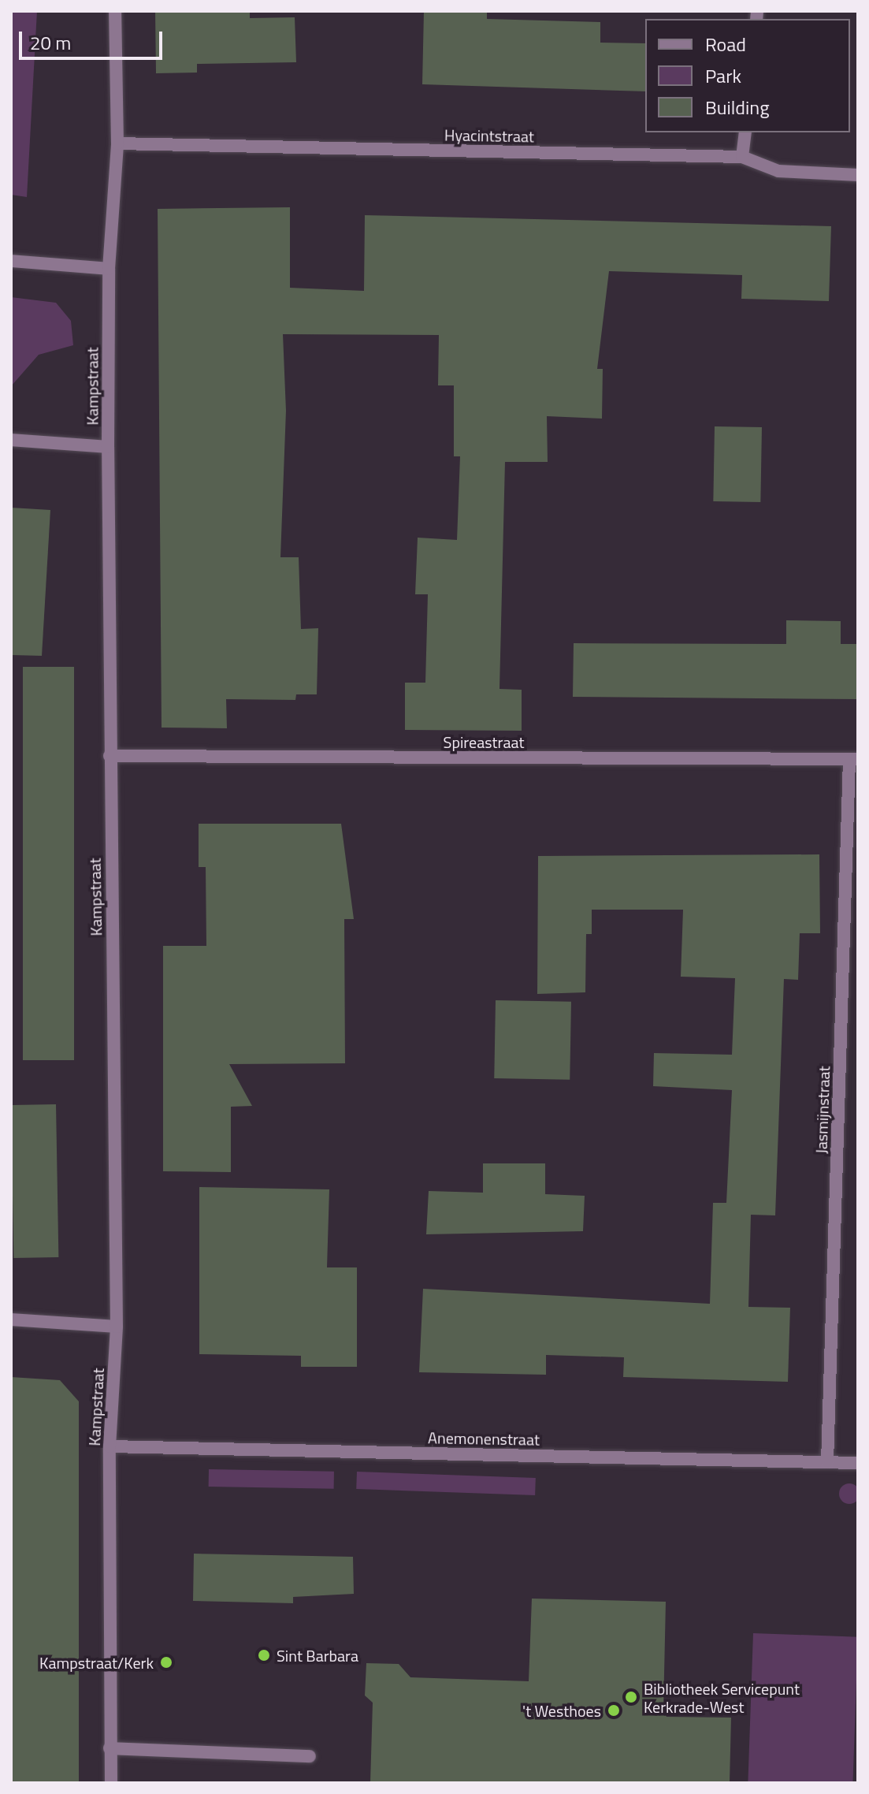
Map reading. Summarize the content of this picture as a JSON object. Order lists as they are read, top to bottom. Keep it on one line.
{"streets":{"street":["Hyacintstraat","Kampstraat","Spireastraat","Jasmijnstraat","Anemonenstraat"]},"crossings":[["Hyacintstraat","Kampstraat"],["Kampstraat","Spireastraat"],["Kampstraat","Anemonenstraat"],["Spireastraat","Jasmijnstraat"],["Jasmijnstraat","Anemonenstraat"]],"places":["Sint Barbara","Kampstraat/Kerk","Bibliotheek Servicepunt Kerkrade-West","'t Westhoes"],"legend":["Road","Park","Building"],"scale_bar":"20 m"}
